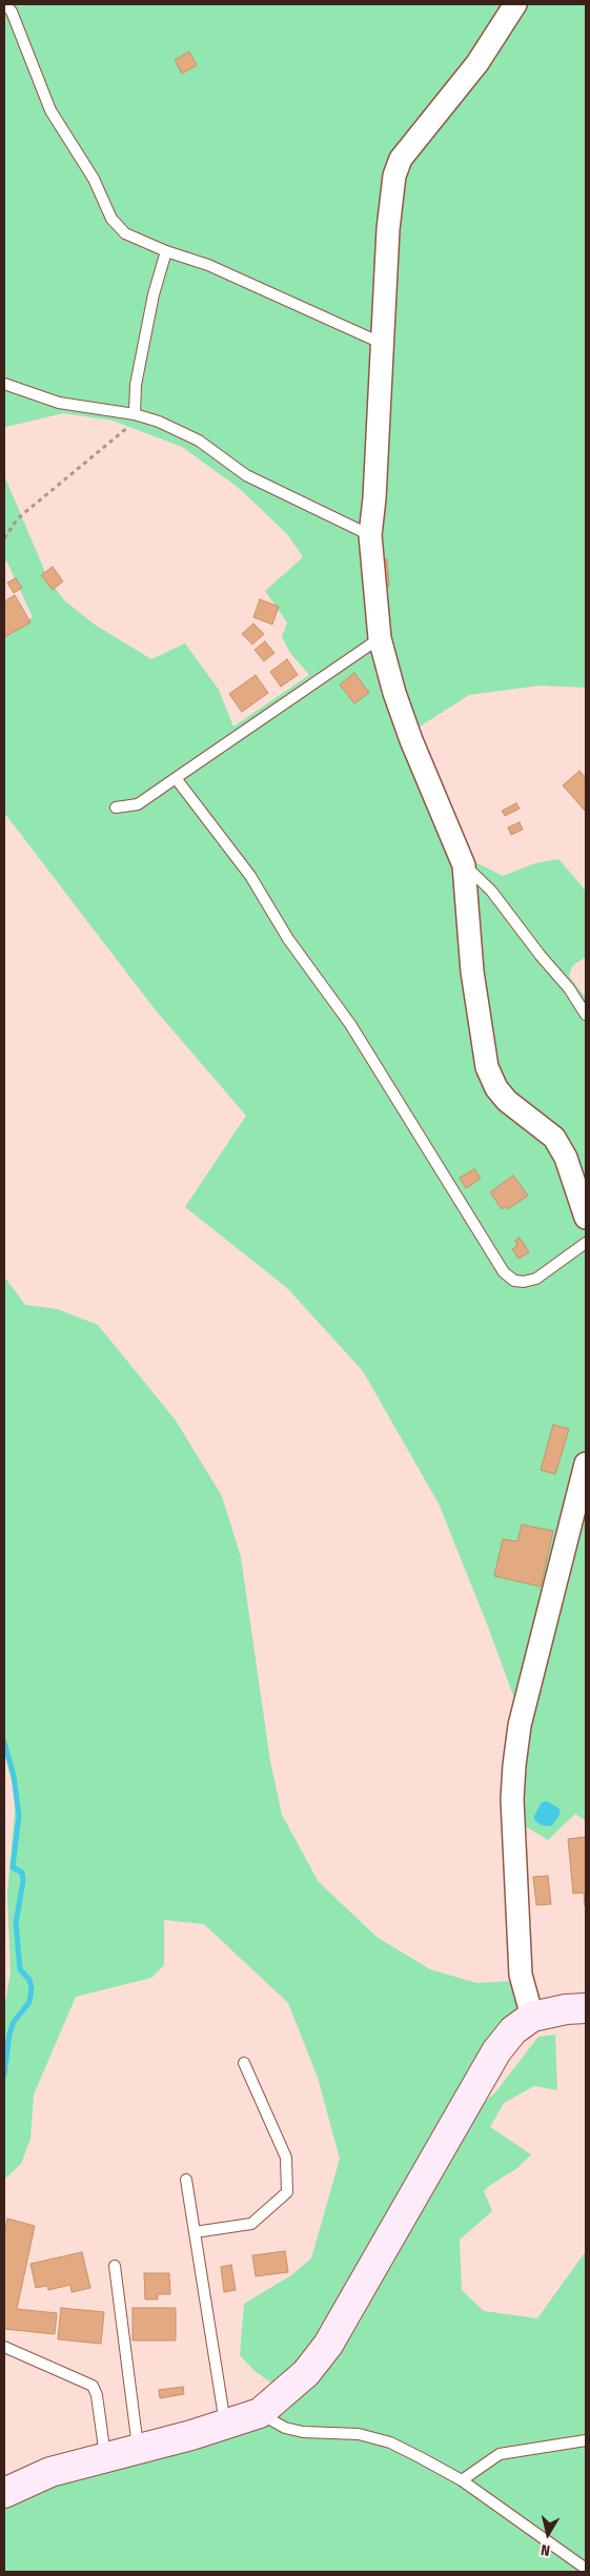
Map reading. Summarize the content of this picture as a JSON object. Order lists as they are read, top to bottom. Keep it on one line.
{"north":"bottom"}
